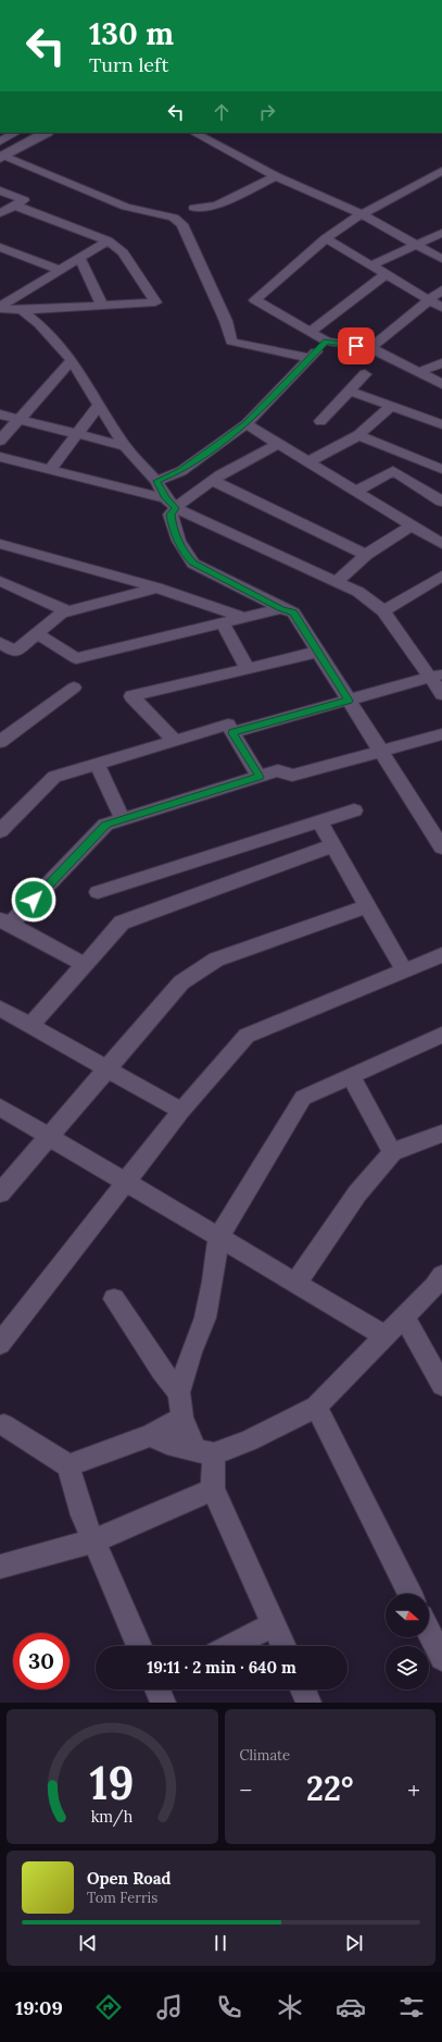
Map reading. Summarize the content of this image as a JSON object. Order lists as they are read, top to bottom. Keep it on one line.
{"north":"right","page":{"turn":["130 m","Turn left"],"limit":"30","trip":"19:11 · 2 min · 640 m","tile":"Climate","heat":["−","22°","+"],"song":["Open Road","Tom Ferris"],"tabs":"19:09","gauge":["19","km/h"]}}
